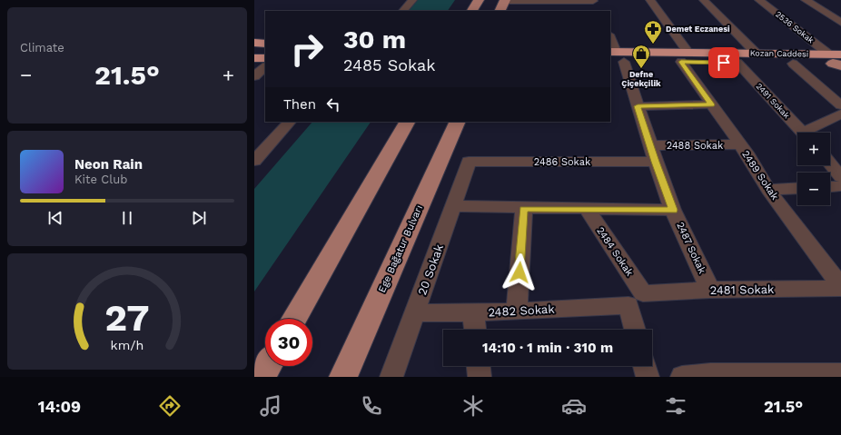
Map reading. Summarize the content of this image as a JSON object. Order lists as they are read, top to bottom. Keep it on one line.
{"streets":{"highway":["Kozan Caddesi"],"main road":["Ege Bağatur Bulvarı"],"street":["2536 Sokak","2491 Sokak","2488 Sokak","2486 Sokak","2489 Sokak","2487 Sokak","2484 Sokak","20 Sokak","2481 Sokak","2482 Sokak"]},"crossings":[["2536 Sokak","Kozan Caddesi"],["Kozan Caddesi","2491 Sokak"],["Kozan Caddesi","2489 Sokak"],["Kozan Caddesi","2487 Sokak"],["2488 Sokak","2489 Sokak"],["2488 Sokak","2487 Sokak"],["2486 Sokak","2487 Sokak"],["2486 Sokak","20 Sokak"],["2489 Sokak","2481 Sokak"],["2487 Sokak","2481 Sokak"],["2484 Sokak","2481 Sokak"],["2484 Sokak","2482 Sokak"],["20 Sokak","2482 Sokak"],["2481 Sokak","2482 Sokak"]],"places":{"pharmacy":["Demet Eczanesi"],"shop":["Defne Çiçekçilik"]},"page":{"tile":"Climate","turn":["30 m","2485 Sokak"],"heat":["−","21.5°","+"],"then":"Then","map_buttons":["+","−"],"song":["Neon Rain","Kite Club"],"limit":"30","trip":"14:10 · 1 min · 310 m","tabs":["14:09","21.5°"],"gauge":["27","km/h"]}}
